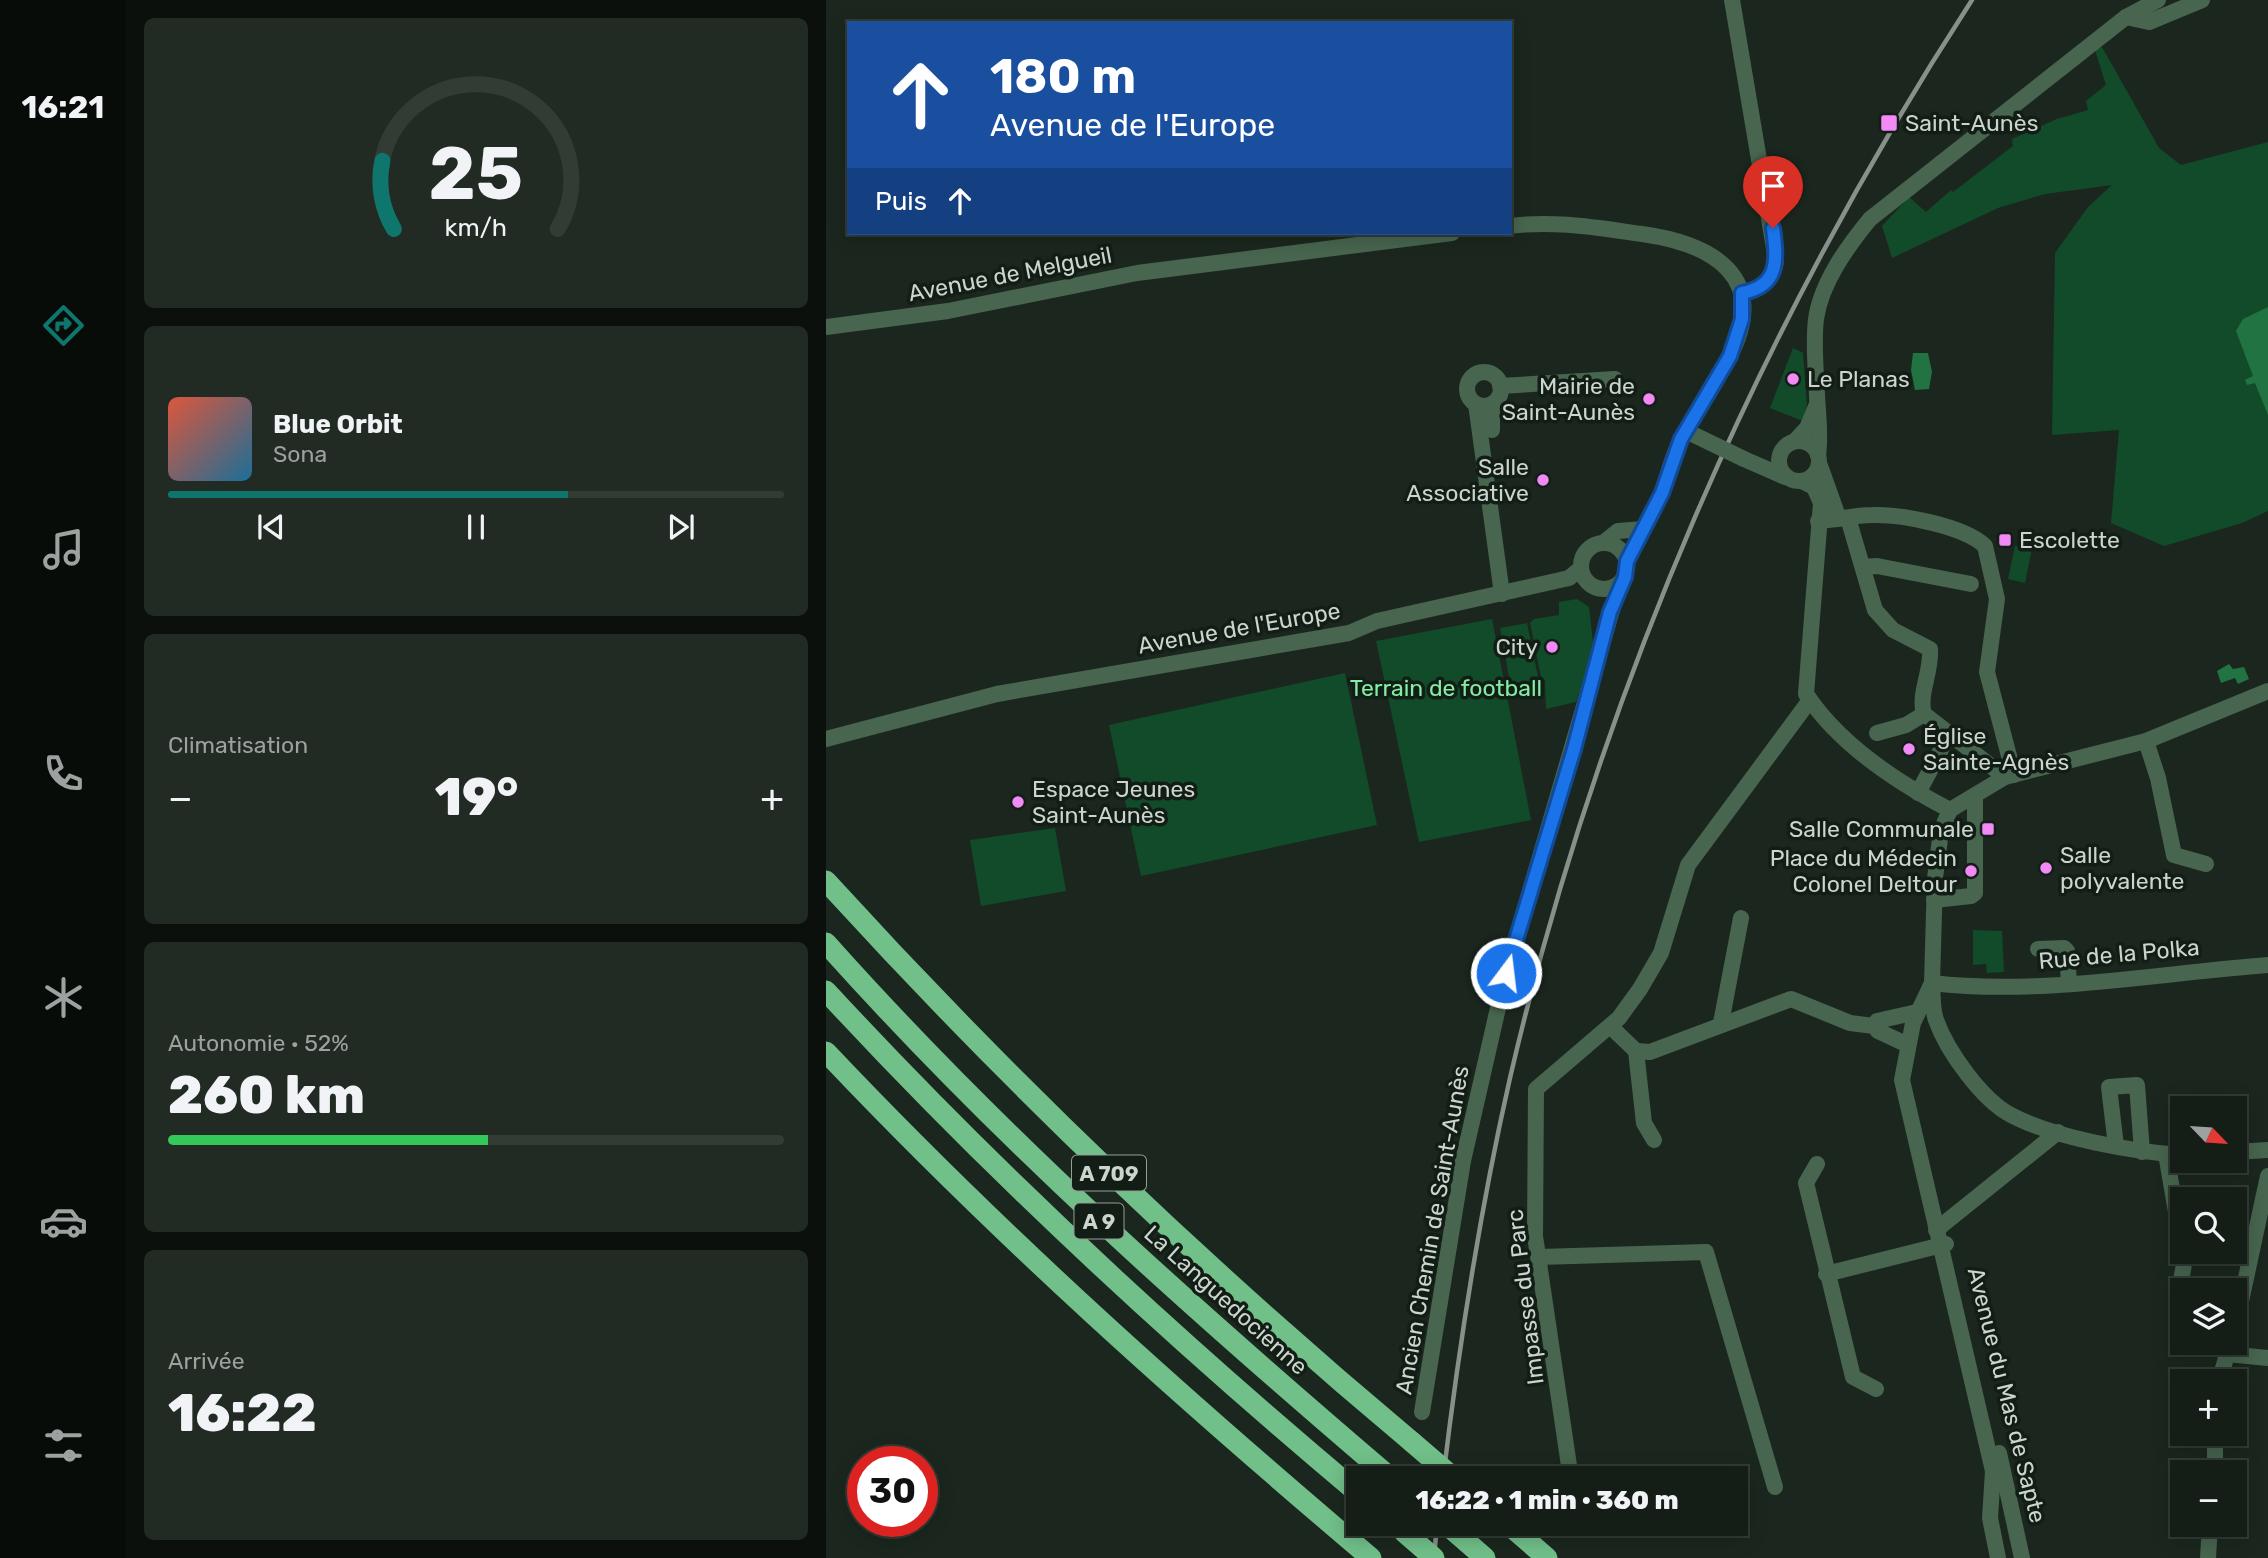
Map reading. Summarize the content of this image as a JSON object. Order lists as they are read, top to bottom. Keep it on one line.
{"streets":{"highway":["A 709","A 9","La Languedocienne"],"street":["Avenue de Melgueil","Avenue de l'Europe","Rue de la Polka","Ancien Chemin de Saint-Aunès","Impasse du Parc","Avenue du Mas de Sapte"]},"crossings":[["Avenue de l'Europe","Ancien Chemin de Saint-Aunès"],["Rue de la Polka","Avenue du Mas de Sapte"]],"parks":["Terrain de football"],"places":{"transit":["Saint-Aunès","Escolette","Salle Communale"],"other":["Le Planas","Mairie de Saint-Aunès","Salle Associative","City","Église Sainte-Agnès","Espace Jeunes Saint-Aunès","Salle polyvalente","Place du Médecin Colonel Deltour"]},"north":"bottom right","page":{"tabs":"16:21","turn":["180 m","Avenue de l'Europe"],"then":"Puis","song":["Blue Orbit","Sona"],"tile":["Climatisation",["Autonomie · 52%","260 km"],["Arrivée","16:22"]],"heat":["−","19°","+"],"map_buttons":["+","−"],"limit":"30","trip":"16:22 · 1 min · 360 m","gauge":["25","km/h"]}}
